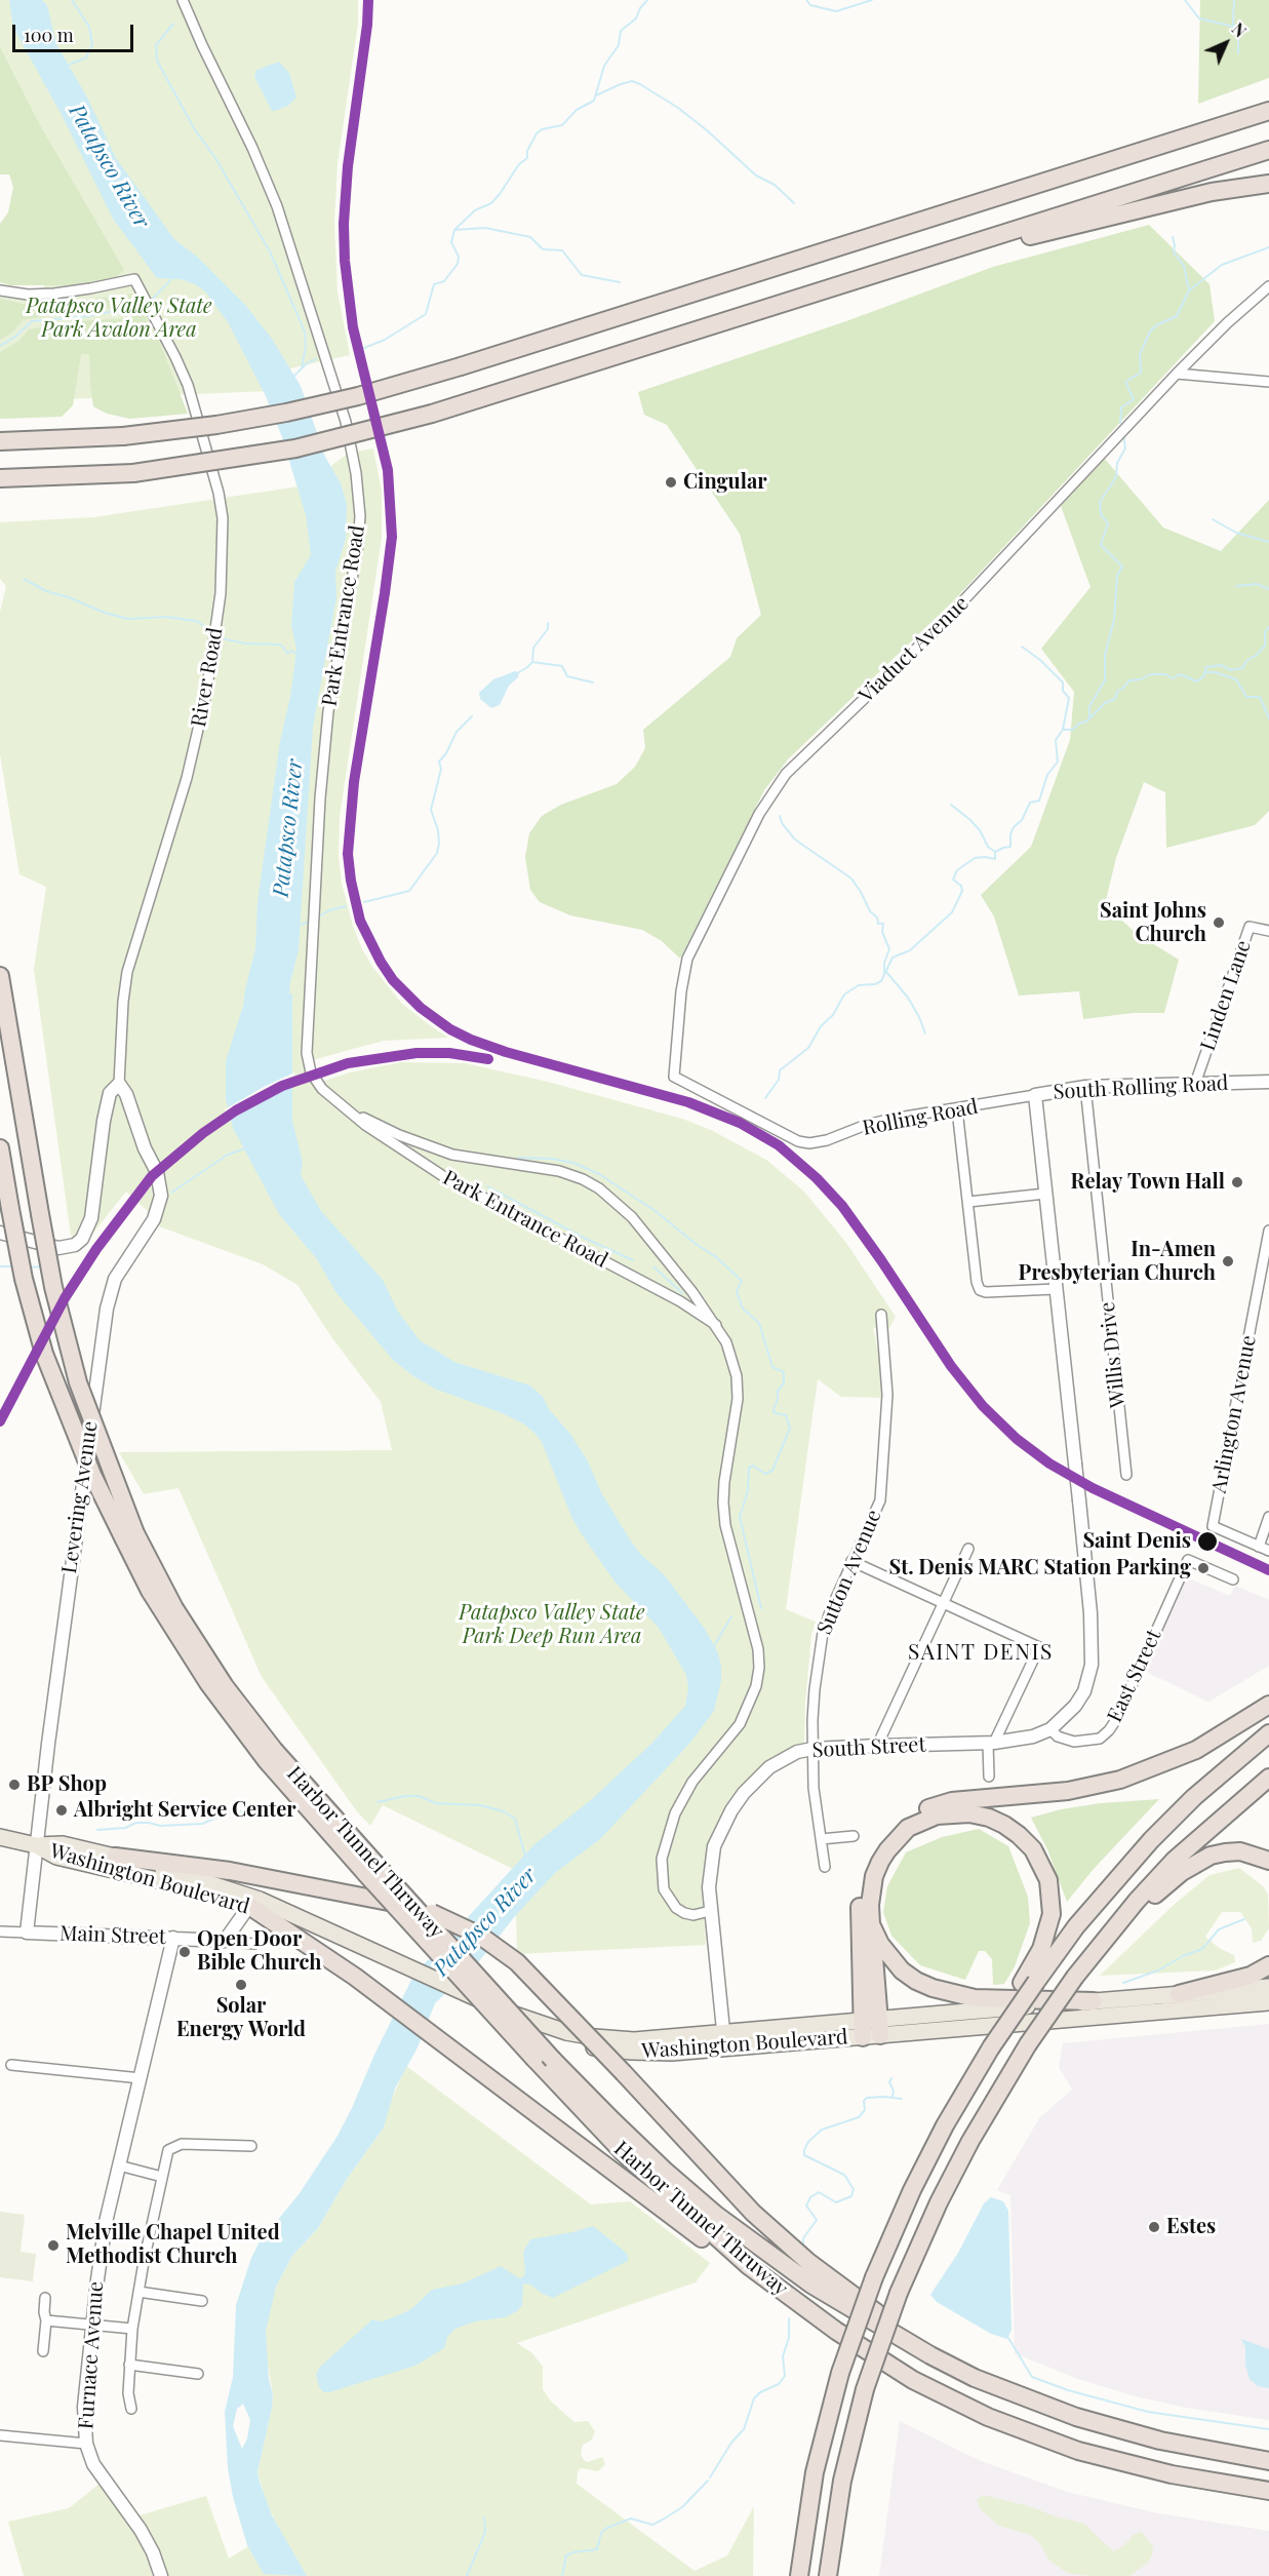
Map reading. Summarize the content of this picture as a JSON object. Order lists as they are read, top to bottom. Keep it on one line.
{"streets":{"highway":["Harbor Tunnel Thruway"],"main road":["Washington Boulevard"],"street":["Park Entrance Road","Viaduct Avenue","River Road","Linden Lane","South Rolling Road","Rolling Road","Willis Drive","Arlington Avenue","Levering Avenue","Sutton Avenue","East Street","South Street","Main Street","Furnace Avenue"]},"crossings":[["Park Entrance Road","South Street"],["Viaduct Avenue","Rolling Road"],["River Road","Levering Avenue"],["Linden Lane","South Rolling Road"],["South Rolling Road","Rolling Road"],["South Rolling Road","Willis Drive"],["South Rolling Road","East Street"],["South Rolling Road","South Street"],["Levering Avenue","Washington Boulevard"],["Levering Avenue","Main Street"],["Sutton Avenue","South Street"],["East Street","South Street"],["South Street","Washington Boulevard"],["Main Street","Furnace Avenue"]],"districts":["SAINT DENIS"],"water":["Patapsco River"],"parks":["Patapsco Valley State Park Avalon Area","Patapsco Valley State Park Deep Run Area"],"places":["Cingular","Saint Johns Church","Relay Town Hall","In-Amen Presbyterian Church","Saint Denis","St. Denis MARC Station Parking","BP Shop","Albright Service Center","Open Door Bible Church","Solar Energy World","Estes","Melville Chapel United Methodist Church"],"scale_bar":"100 m","north":"top right"}
